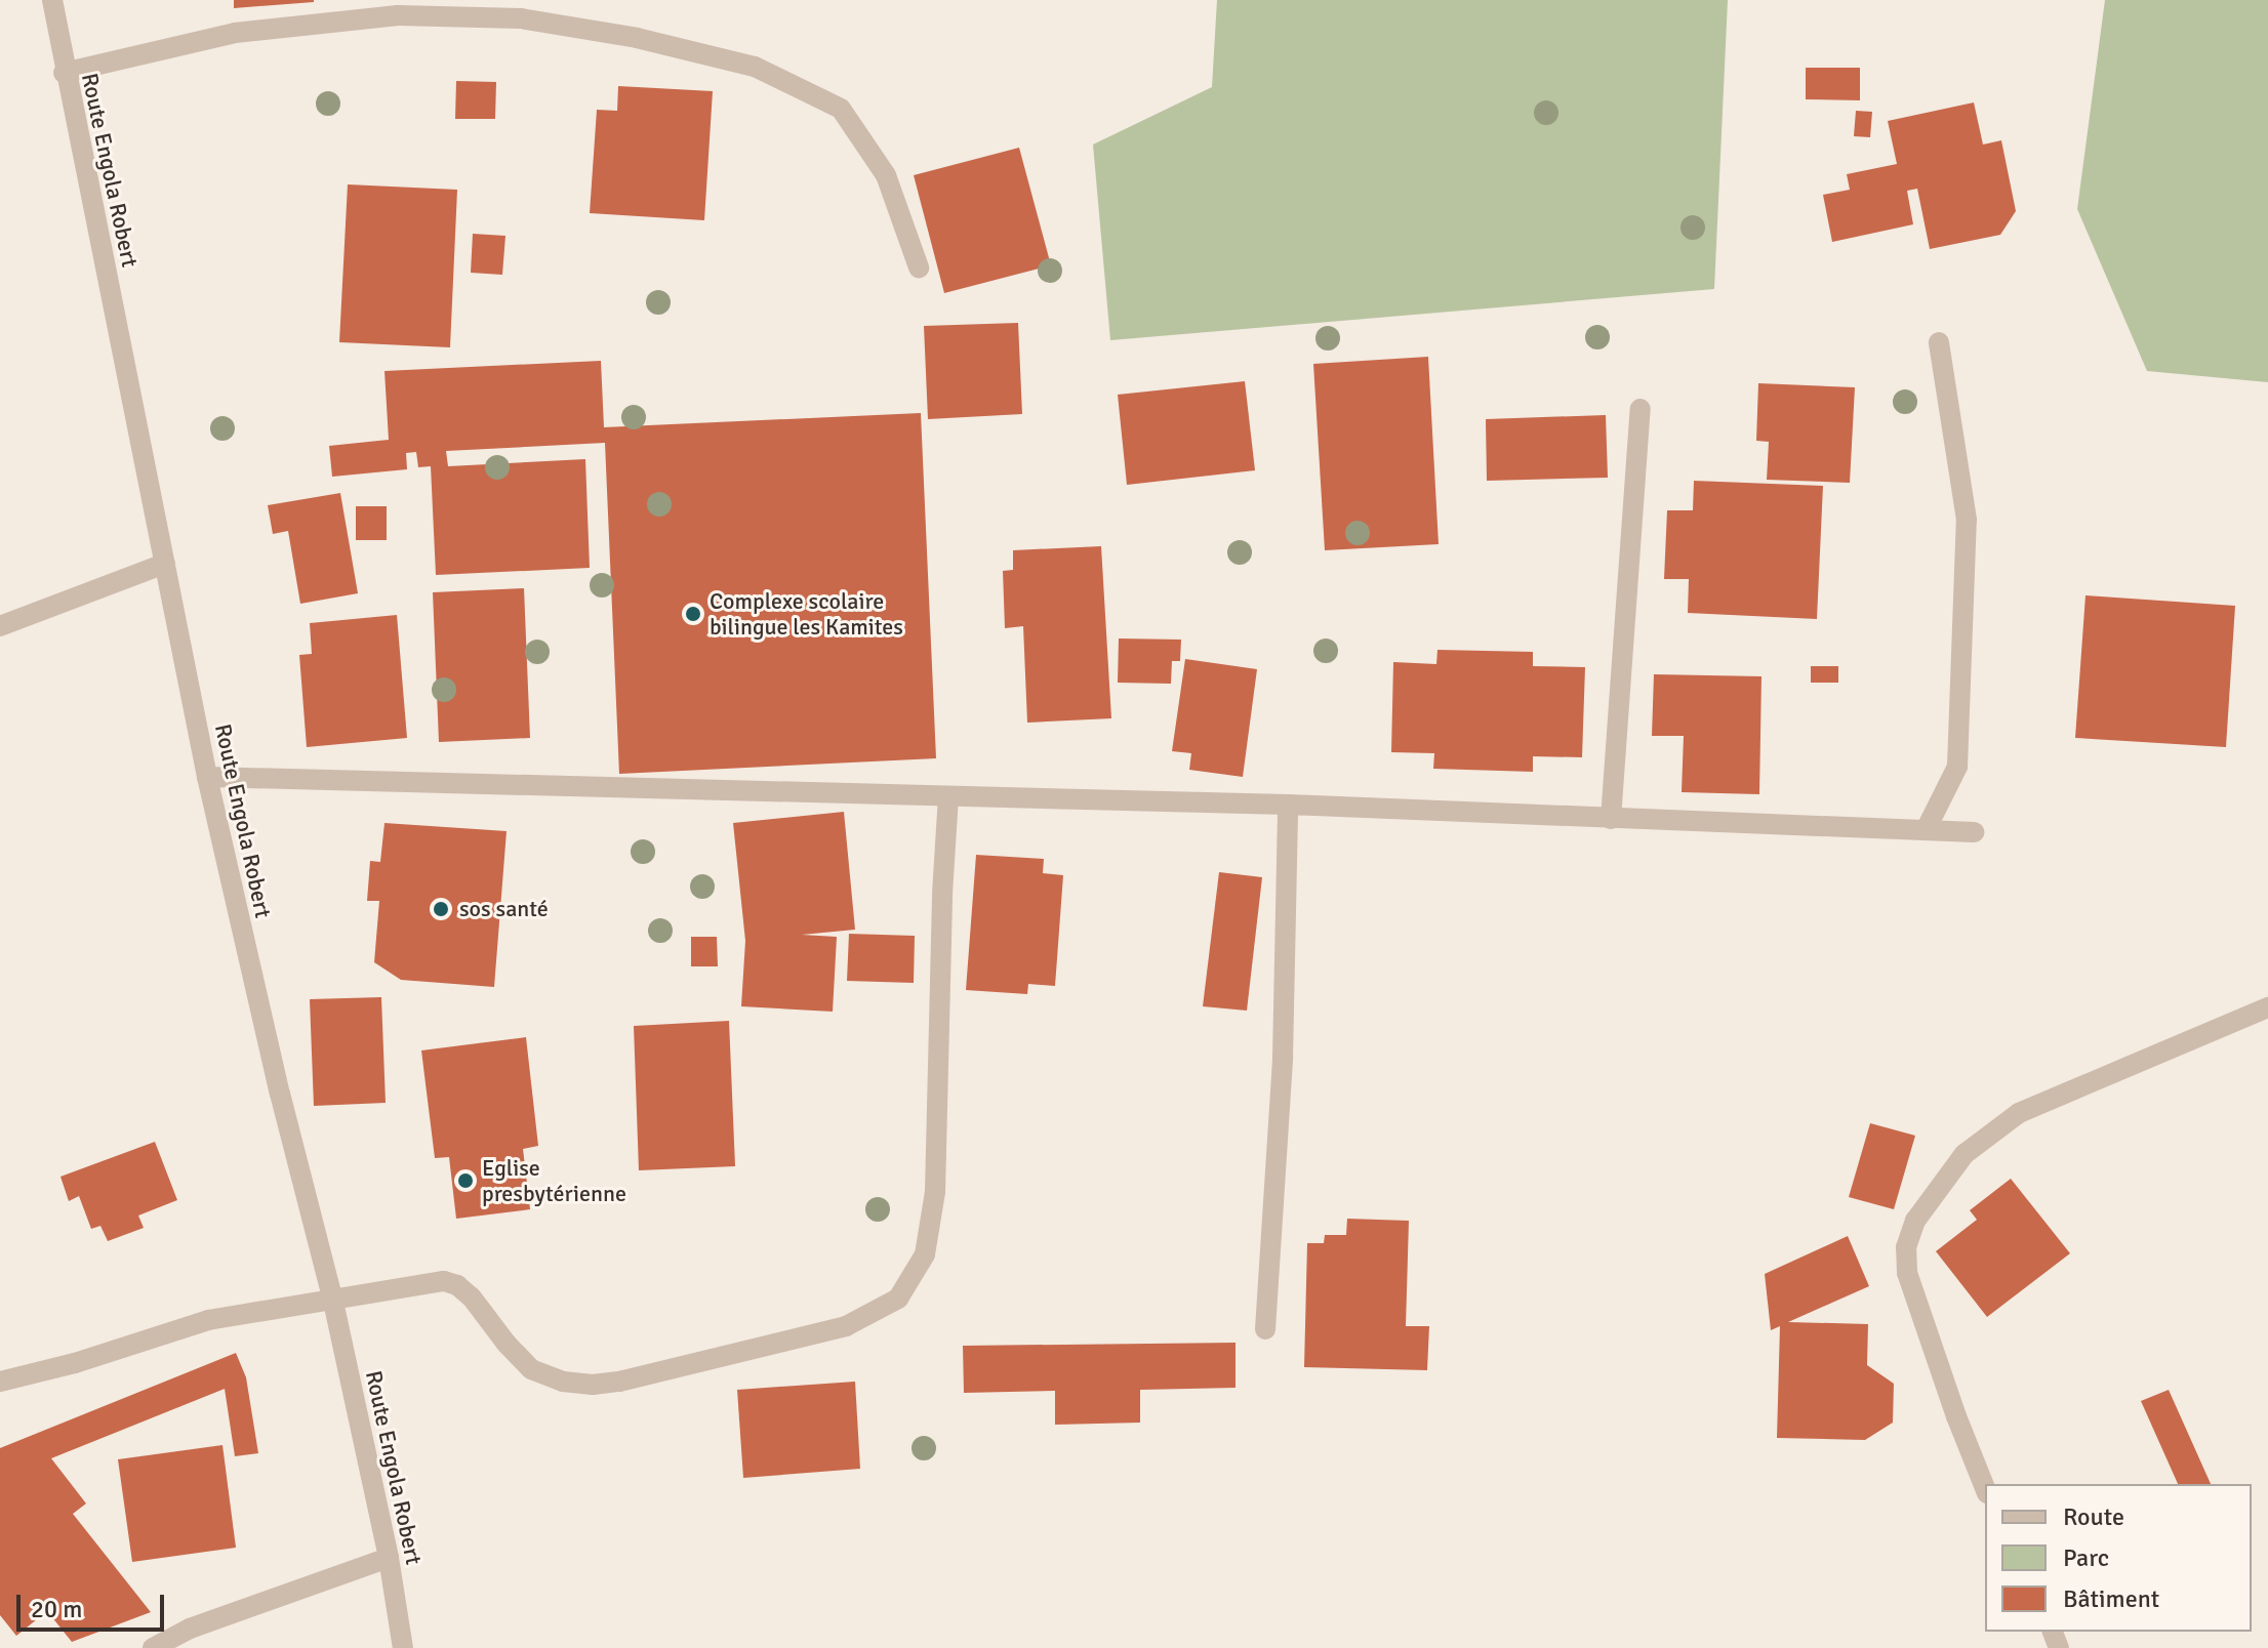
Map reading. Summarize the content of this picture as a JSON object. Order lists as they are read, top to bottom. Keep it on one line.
{"streets":{"street":["Route Engola Robert"]},"places":["Complexe scolaire bilingue les Kamites","sos santé","Eglise presbytérienne"],"legend":["Route","Parc","Bâtiment"],"scale_bar":"20 m"}
